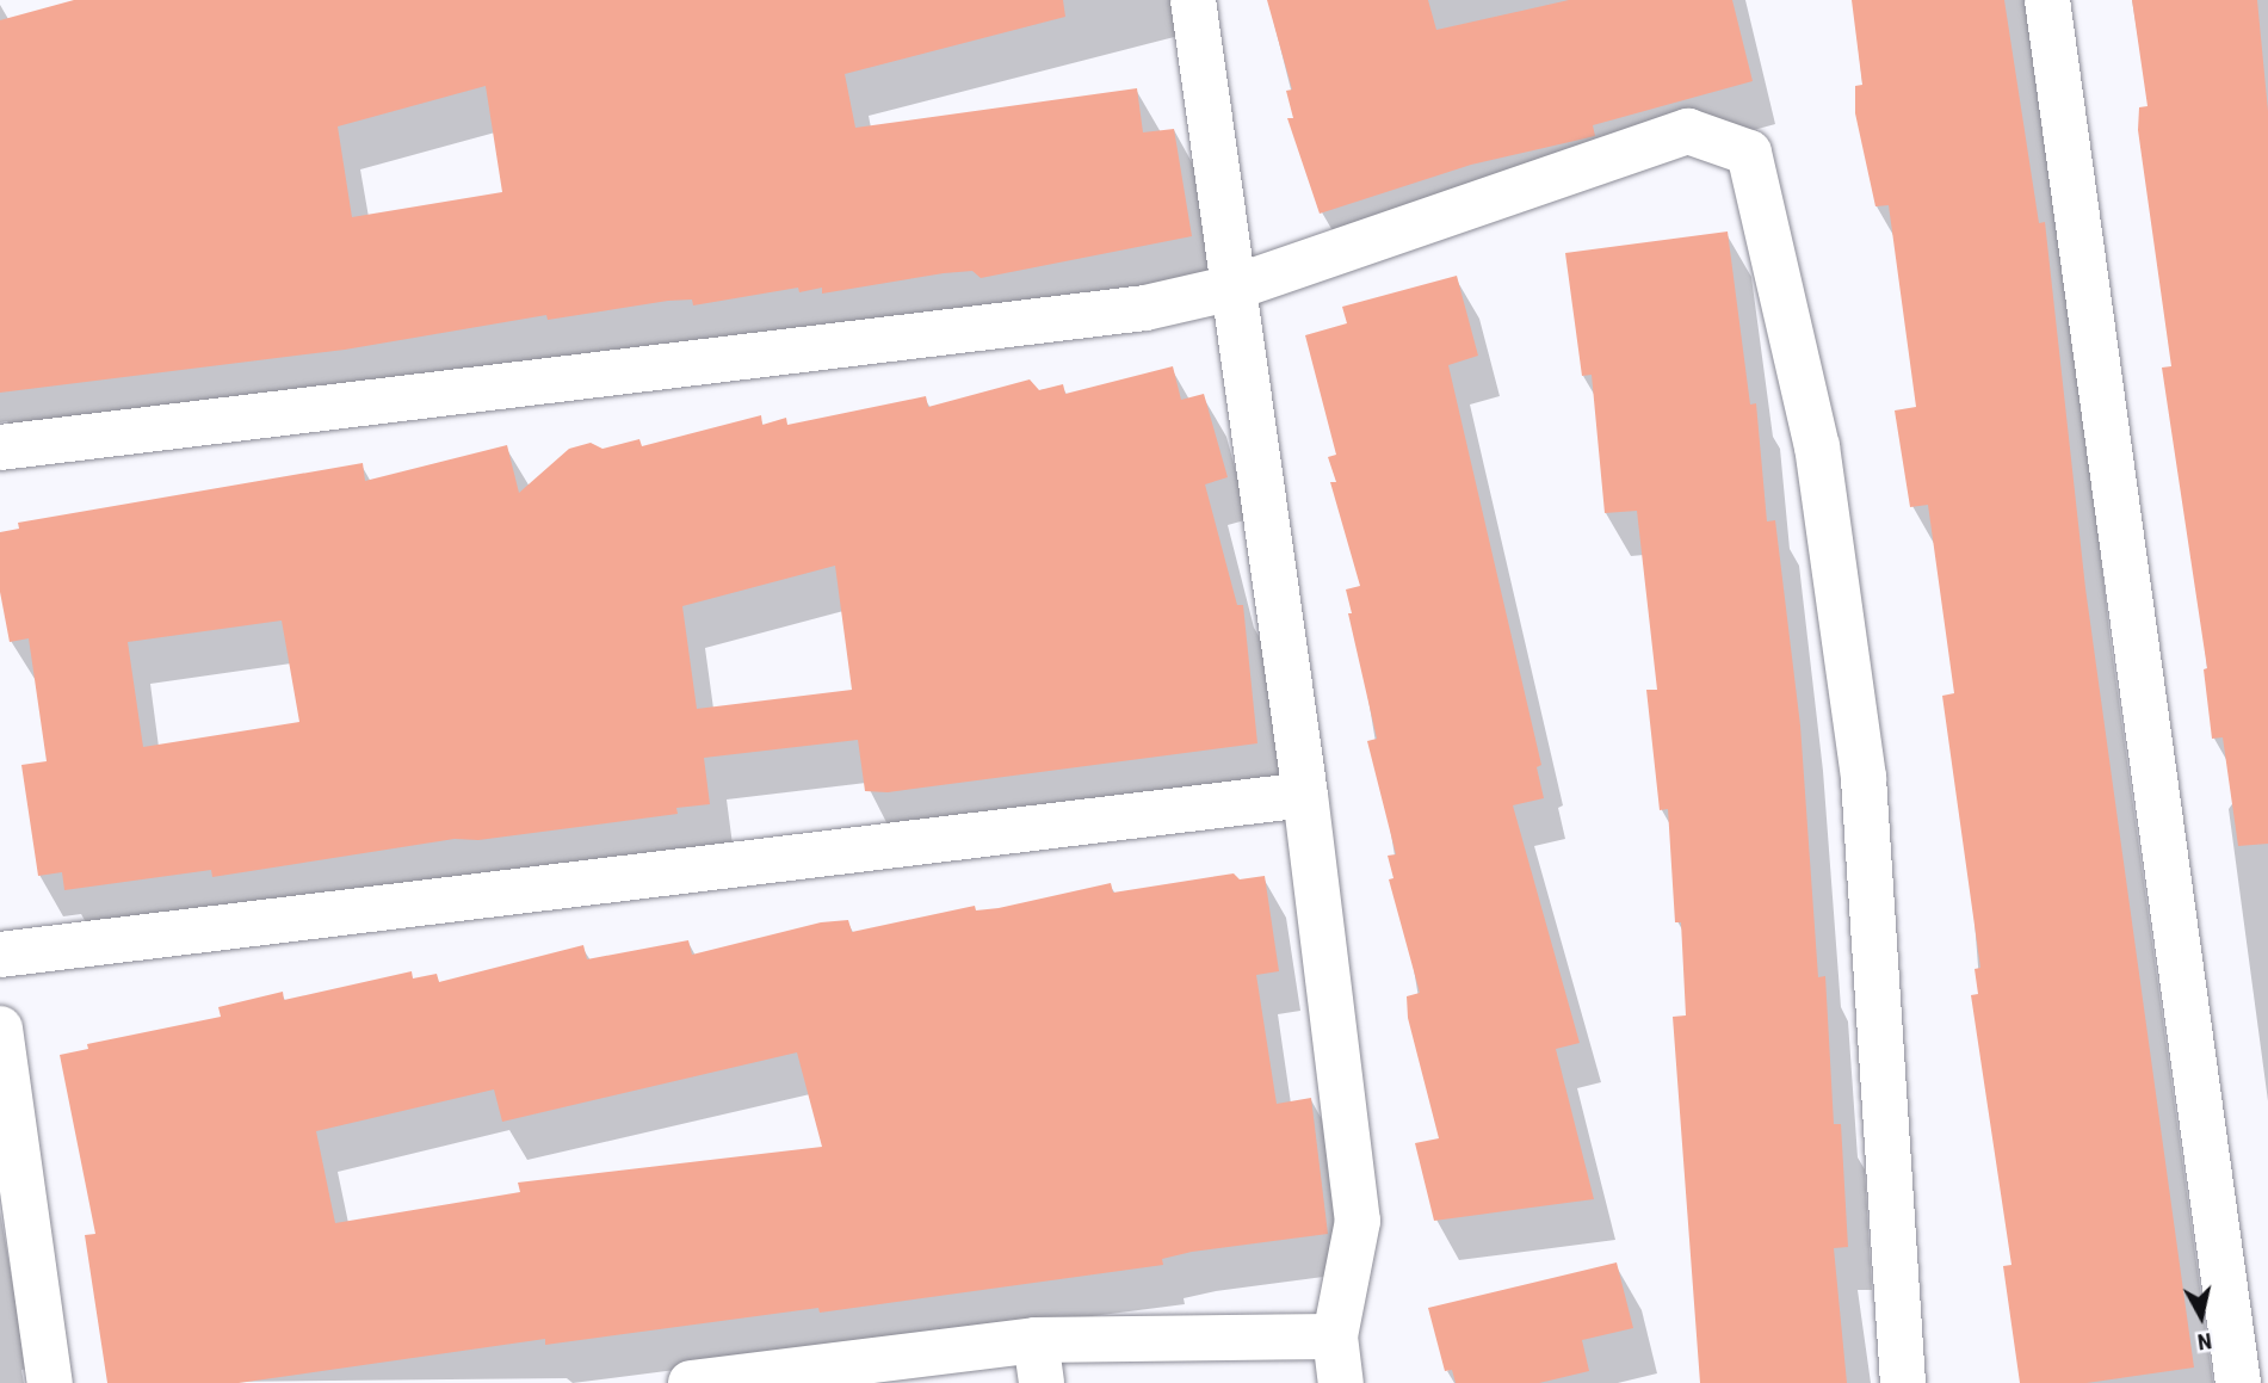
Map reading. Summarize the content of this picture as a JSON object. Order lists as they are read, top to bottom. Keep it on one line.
{"north":"bottom"}
